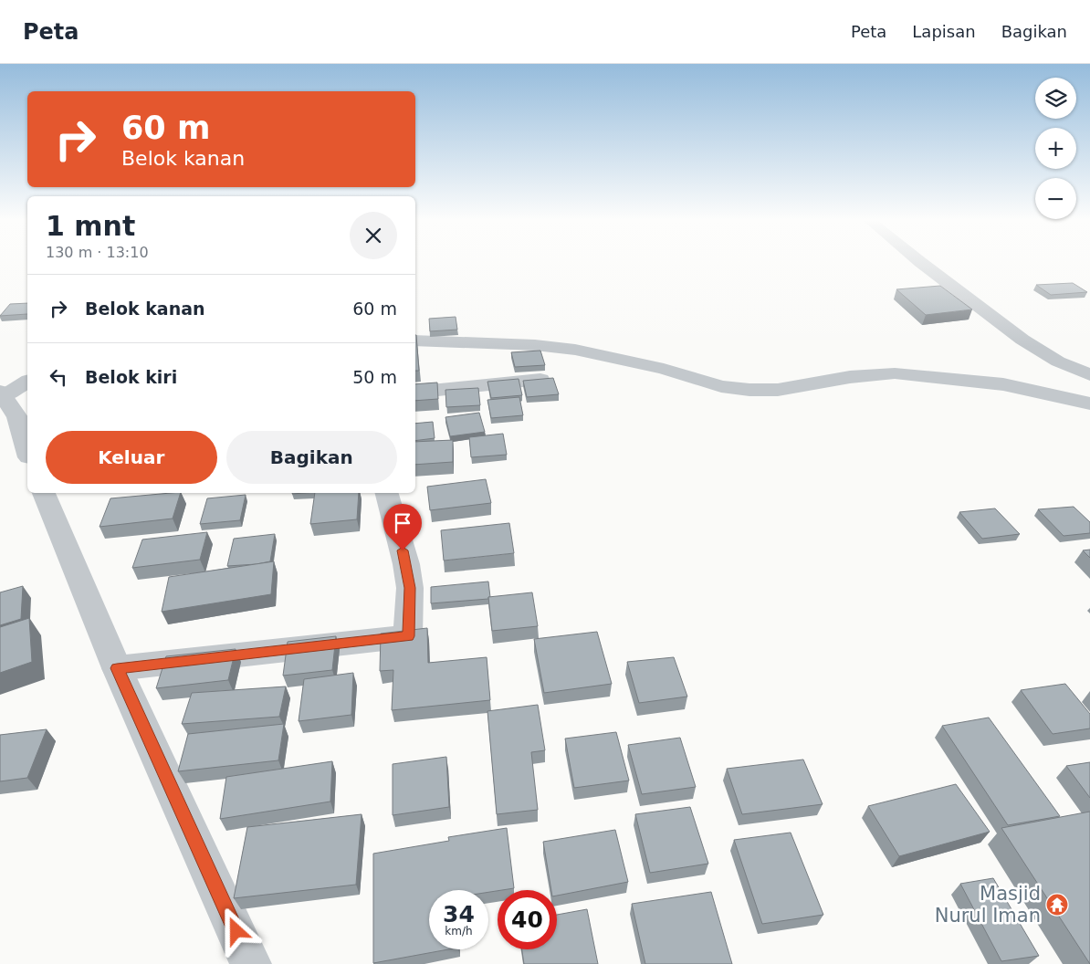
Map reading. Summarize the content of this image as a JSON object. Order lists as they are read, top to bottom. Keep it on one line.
{"places":{"temple":["Masjid Nurul Iman"]},"page":{"header":"Peta","nav":["Peta","Lapisan","Bagikan"],"map_buttons":["+","−"],"turn":["60 m","Belok kanan"],"heading":["1 mnt","130 m · 13:10"],"list":[{"name":"Belok kanan","value":"60 m"},{"name":"Belok kiri","value":"50 m"}],"buttons":["Keluar","Bagikan"],"speed":"34 km/h","limit":"40"}}
